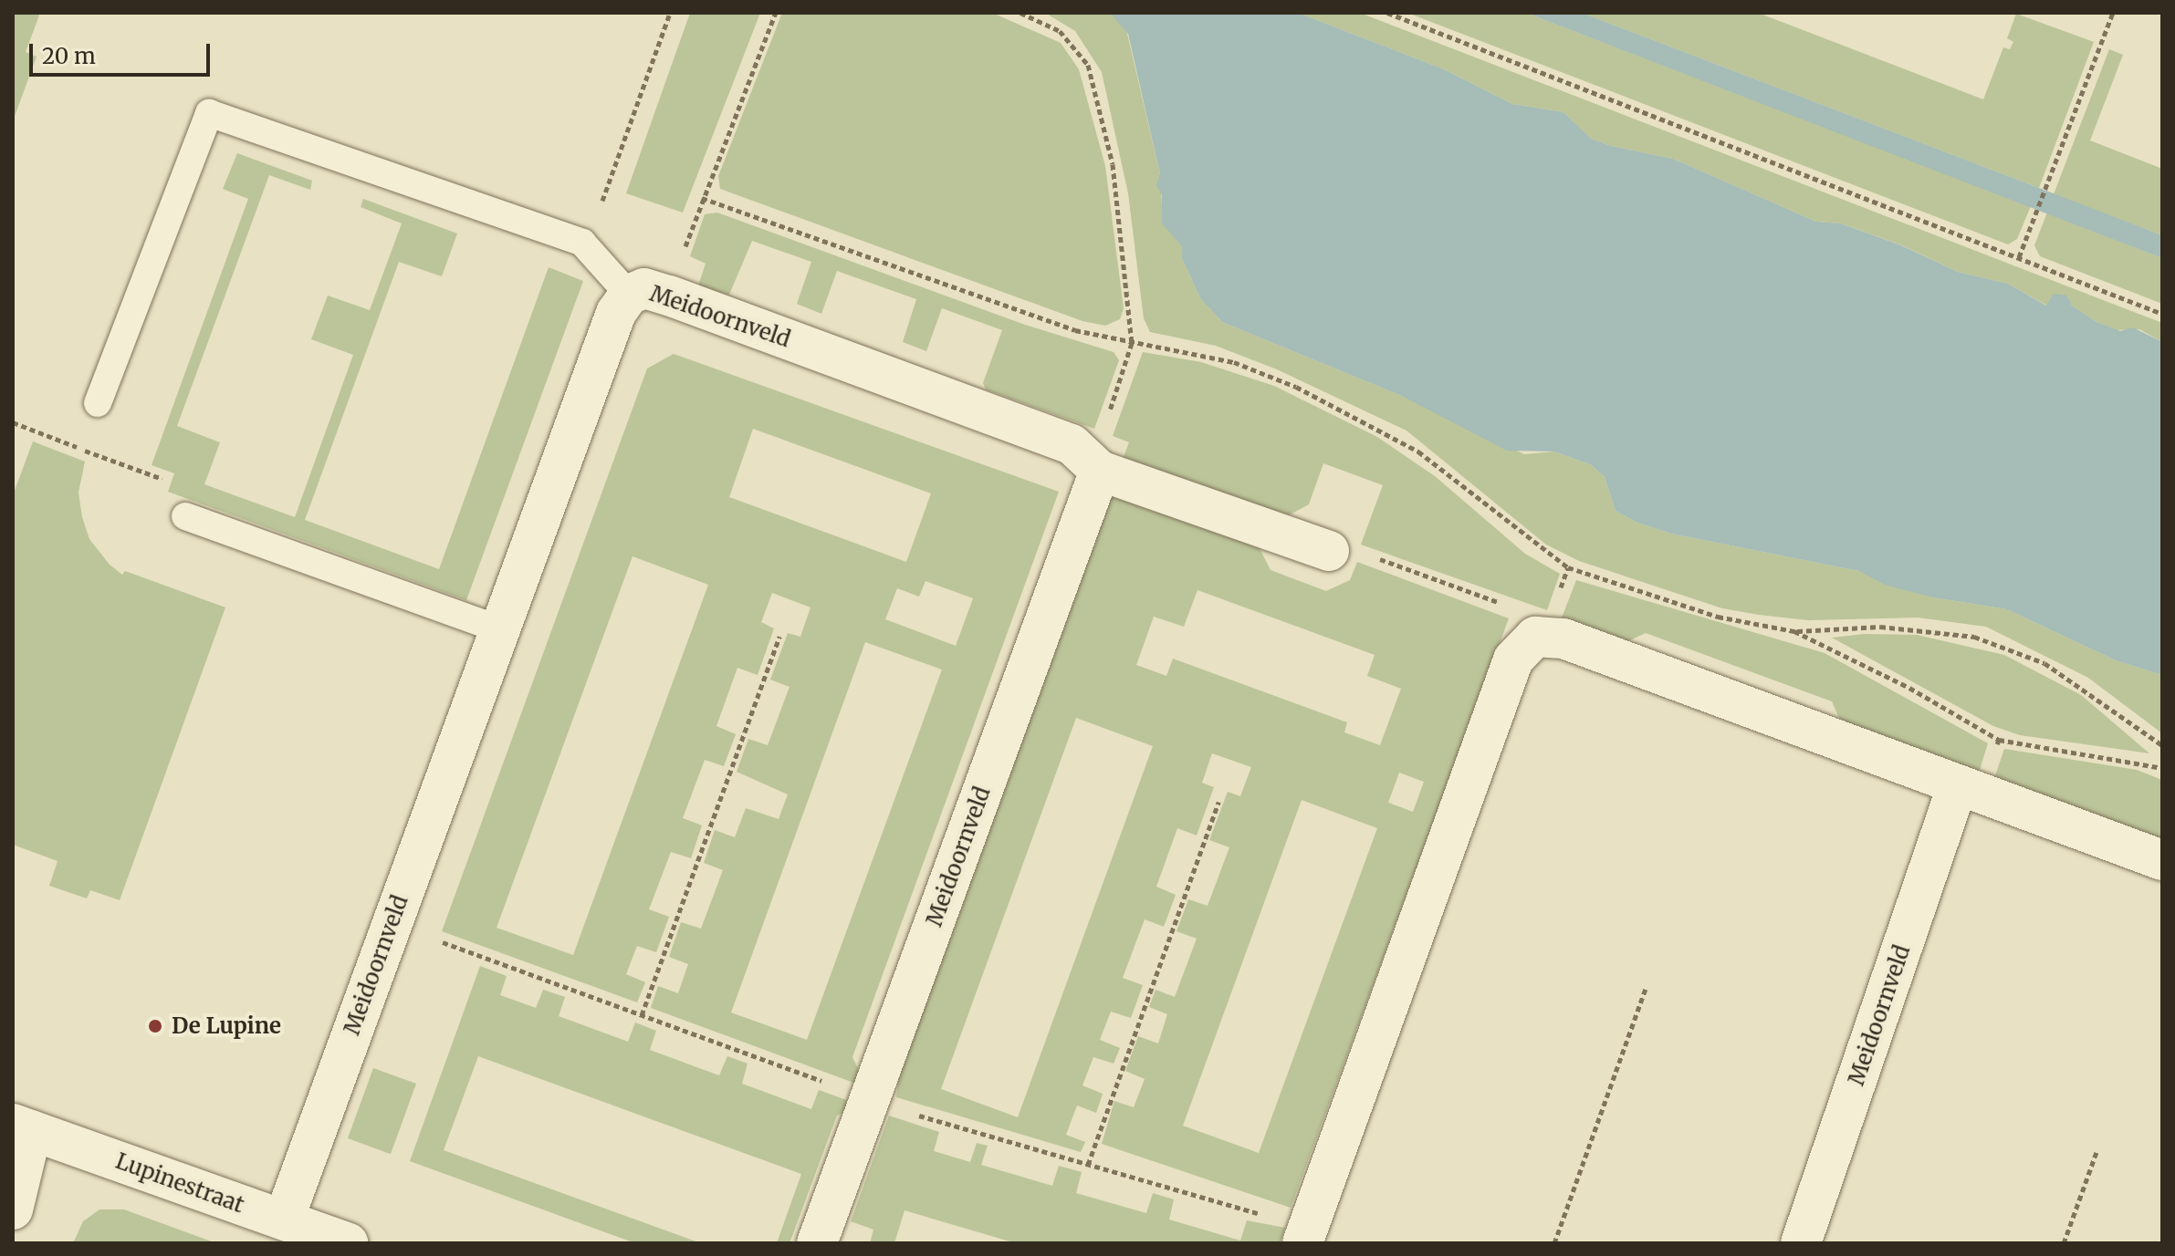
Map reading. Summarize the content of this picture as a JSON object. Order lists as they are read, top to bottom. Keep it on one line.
{"streets":{"street":["Meidoornveld","Lupinestraat"]},"crossings":[["Meidoornveld","Lupinestraat"]],"places":["De Lupine"],"scale_bar":"20 m"}
